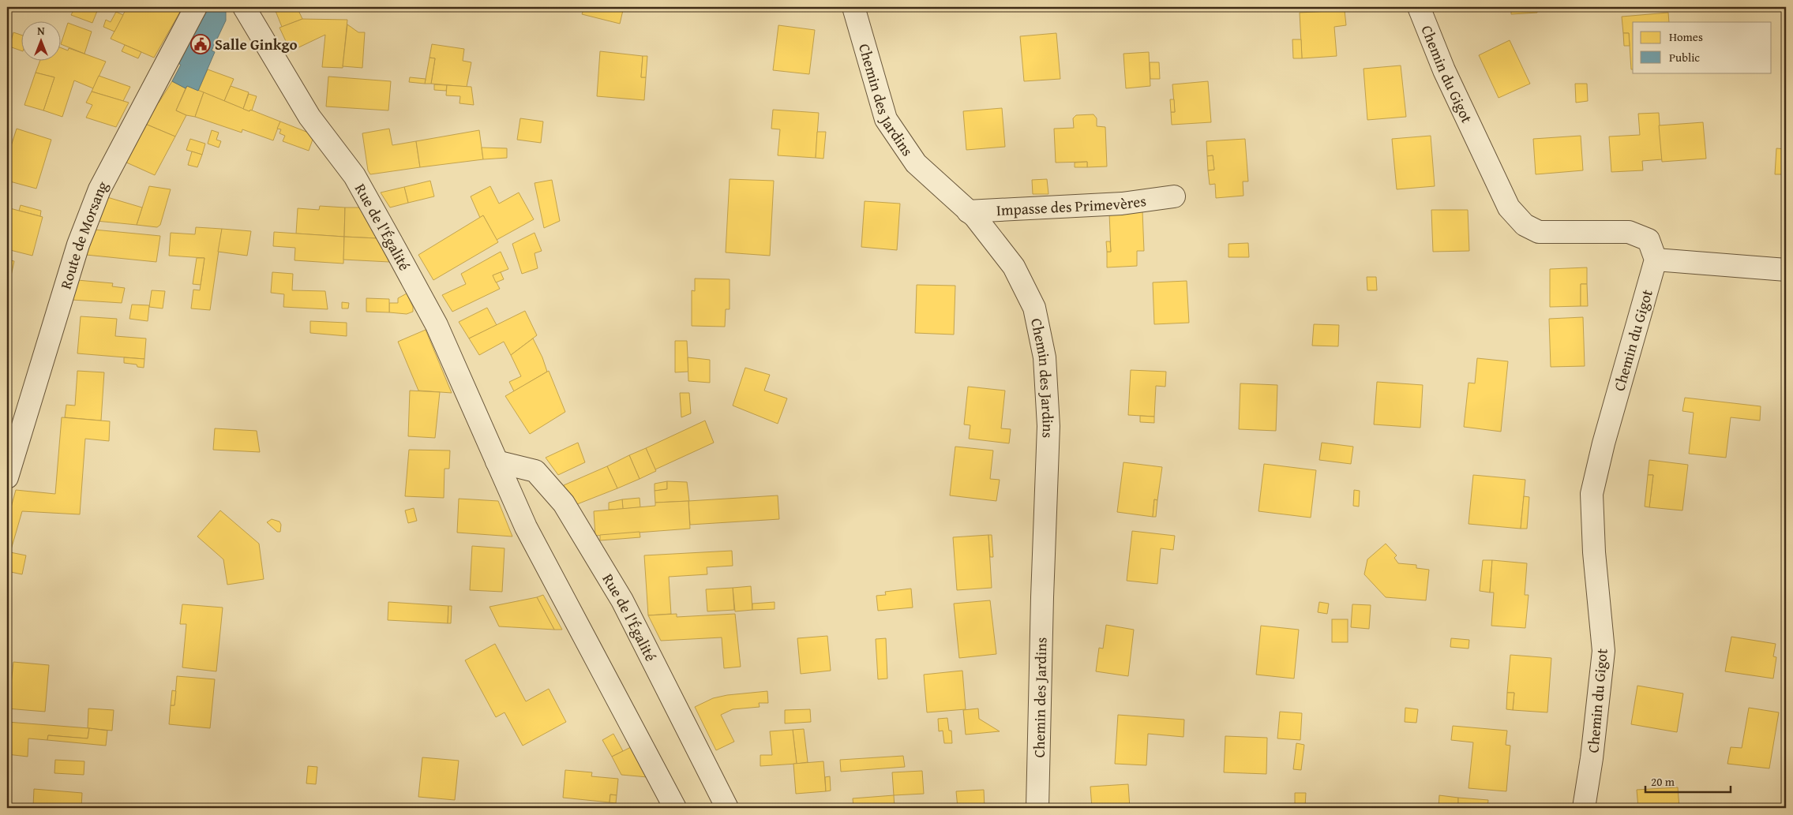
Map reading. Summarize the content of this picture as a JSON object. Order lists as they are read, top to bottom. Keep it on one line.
{"streets":{"street":["Chemin du Gigot","Chemin des Jardins","Impasse des Primevères","Rue de l'Égalité","Route de Morsang"]},"crossings":[["Chemin des Jardins","Impasse des Primevères"]],"places":{"public building":["Salle Ginkgo"]},"legend":["Homes","Public"],"scale_bar":"20 m","north":"top"}
